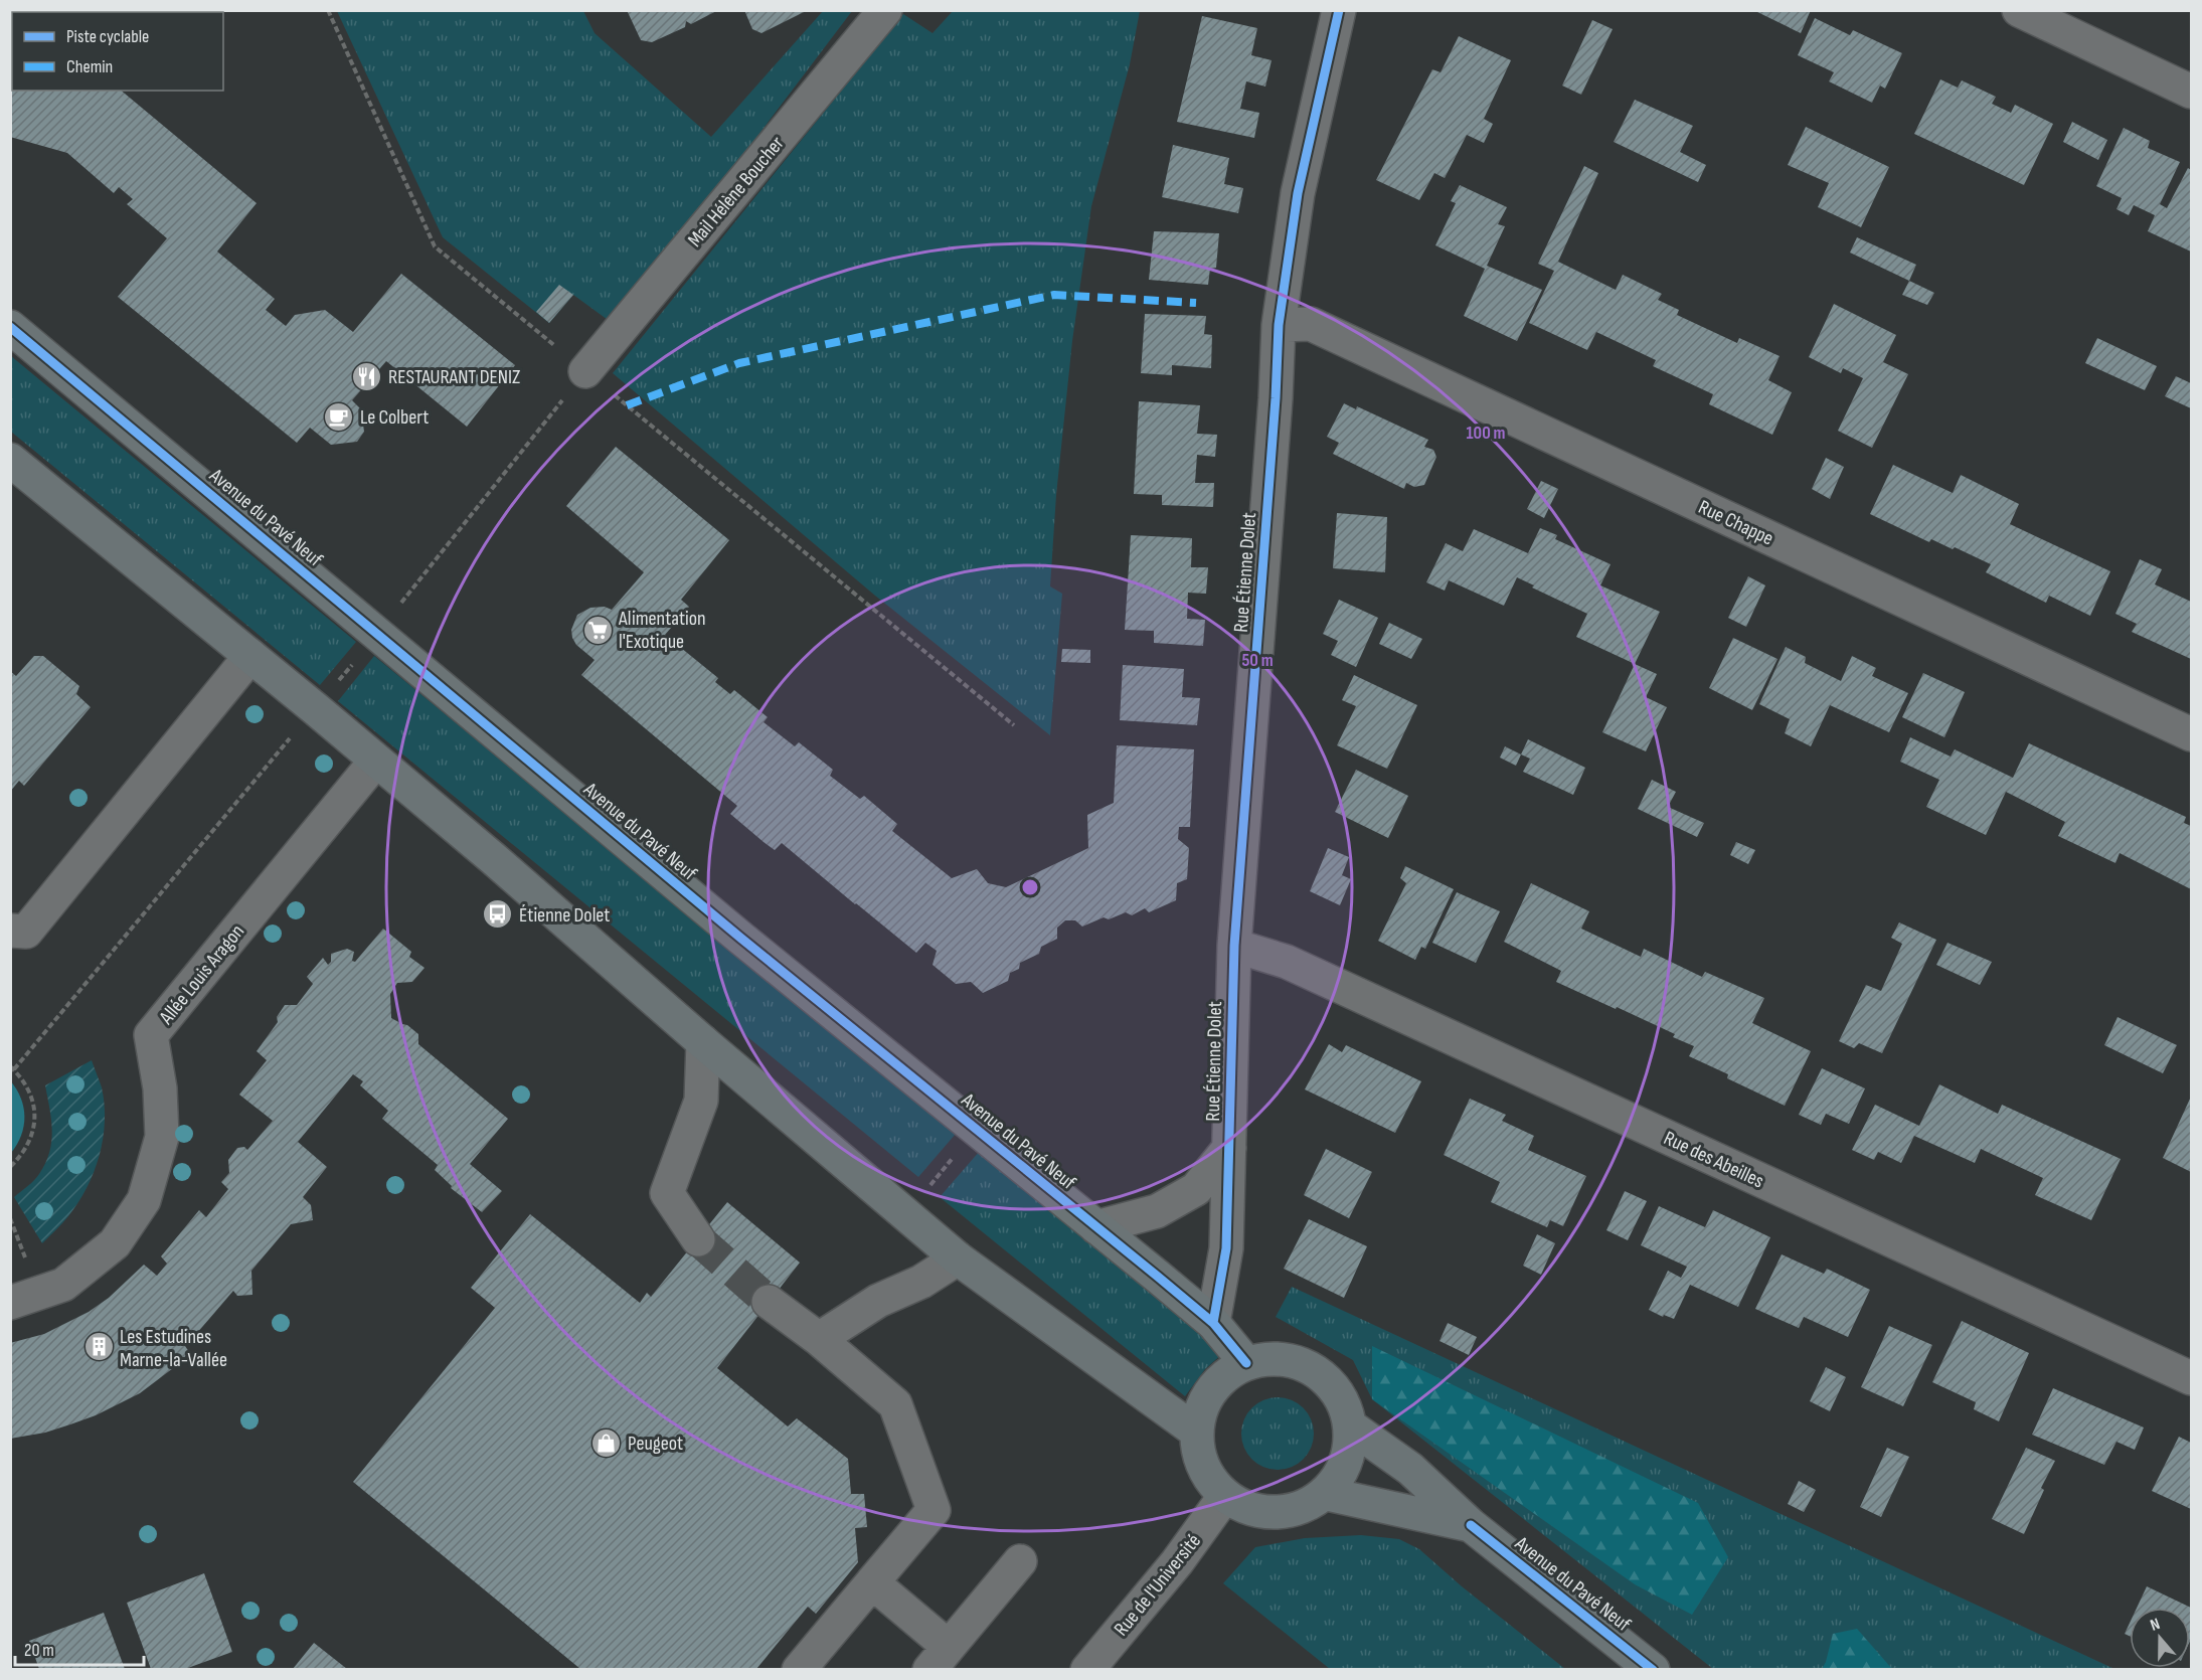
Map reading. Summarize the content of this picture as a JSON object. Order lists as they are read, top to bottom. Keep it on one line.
{"streets":{"main road":["Avenue du Pavé Neuf"],"street":["Mail Hélène Boucher","Rue Chappe","Rue Étienne Dolet","Allée Louis Aragon","Rue des Abeilles","Rue de l'Université"]},"crossings":[["Avenue du Pavé Neuf","Rue Étienne Dolet"],["Avenue du Pavé Neuf","Rue de l'Université"],["Rue Chappe","Rue Étienne Dolet"],["Rue Étienne Dolet","Rue des Abeilles"]],"places":{"restaurant":["RESTAURANT DENIZ"],"cafe":["Le Colbert"],"supermarket":["Alimentation l'Exotique"],"bus stop":["Étienne Dolet"],"building":["Les Estudines Marne-la-Vallée"],"shop":["Peugeot"]},"legend":["Piste cyclable","Chemin"],"scale_bar":"20 m","north":"top","rings":["100 m","50 m"]}
